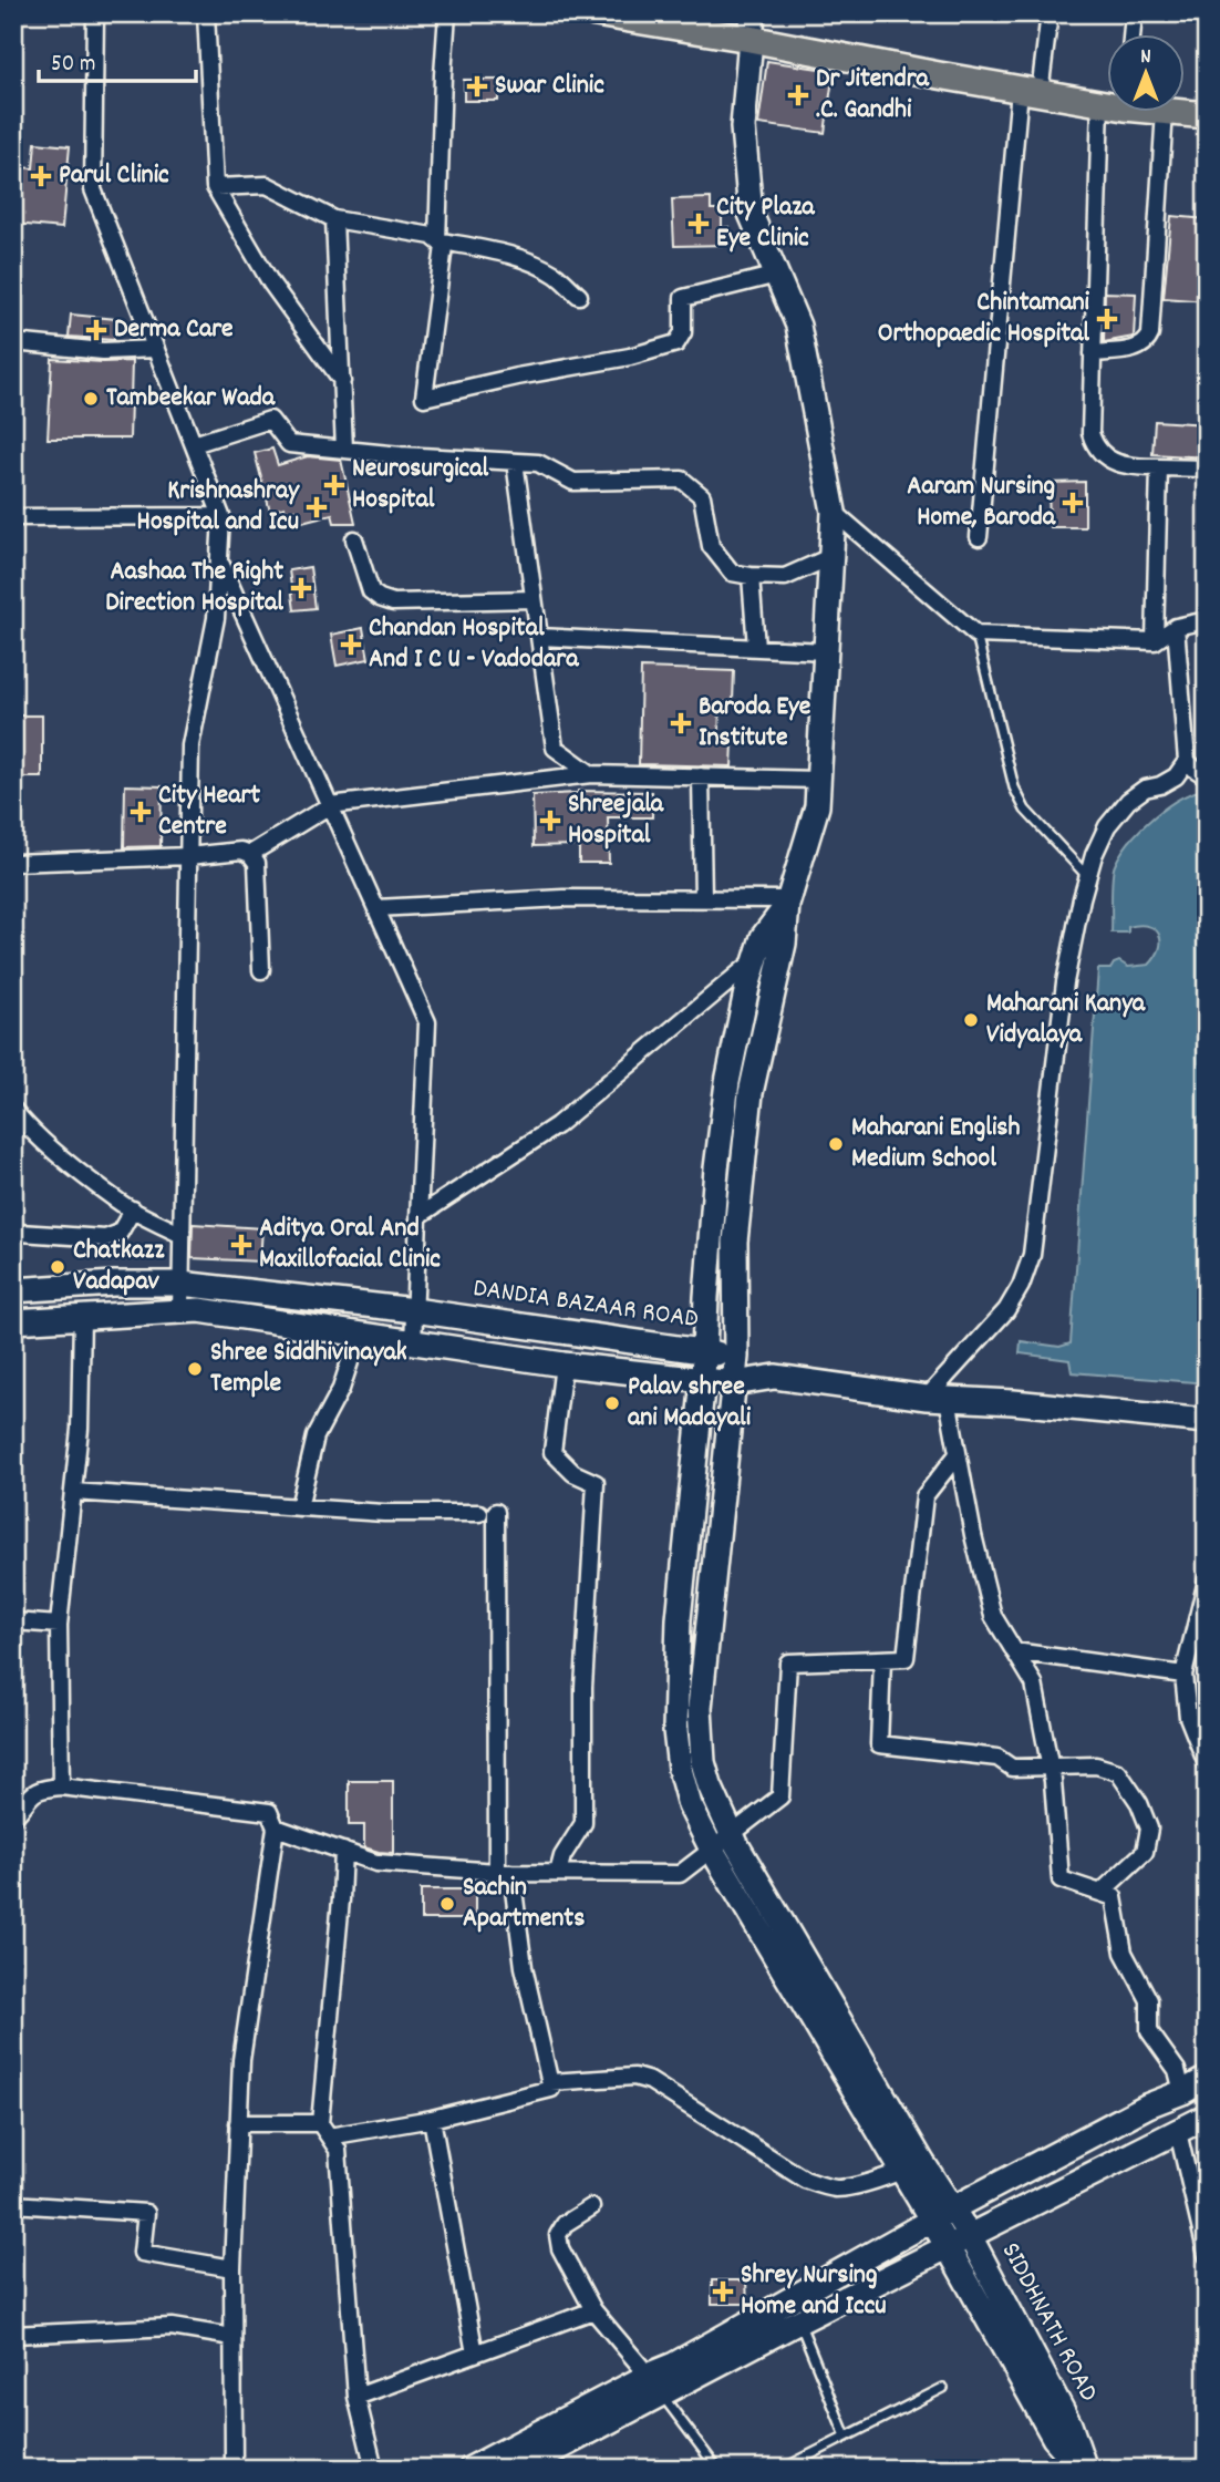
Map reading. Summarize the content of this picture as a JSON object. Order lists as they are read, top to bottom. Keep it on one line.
{"streets":{"street":["DANDIA BAZAAR ROAD","SIDDHNATH ROAD"]},"crossings":[["DANDIA BAZAAR ROAD","SIDDHNATH ROAD"]],"places":{"health":["Swar Clinic","Dr Jitendra .C. Gandhi","Parul Clinic","City Plaza Eye Clinic","Chintamani Orthopaedic Hospital","Derma Care","Neurosurgical Hospital","Aaram Nursing Home, Baroda","Krishnashray Hospital and Icu","Aashaa The Right Direction Hospital","Chandan Hospital And I C U - Vadodara","Baroda Eye Institute","City Heart Centre","Shreejala Hospital","Aditya Oral And Maxillofacial Clinic","Shrey Nursing Home and Iccu"],"other":["Tambeekar Wada","Maharani Kanya Vidyalaya","Maharani English Medium School","Chatkazz Vadapav","Shree Siddhivinayak Temple","Palav shree ani Madayali","Sachin Apartments"]},"scale_bar":"50 m","north":"top"}
